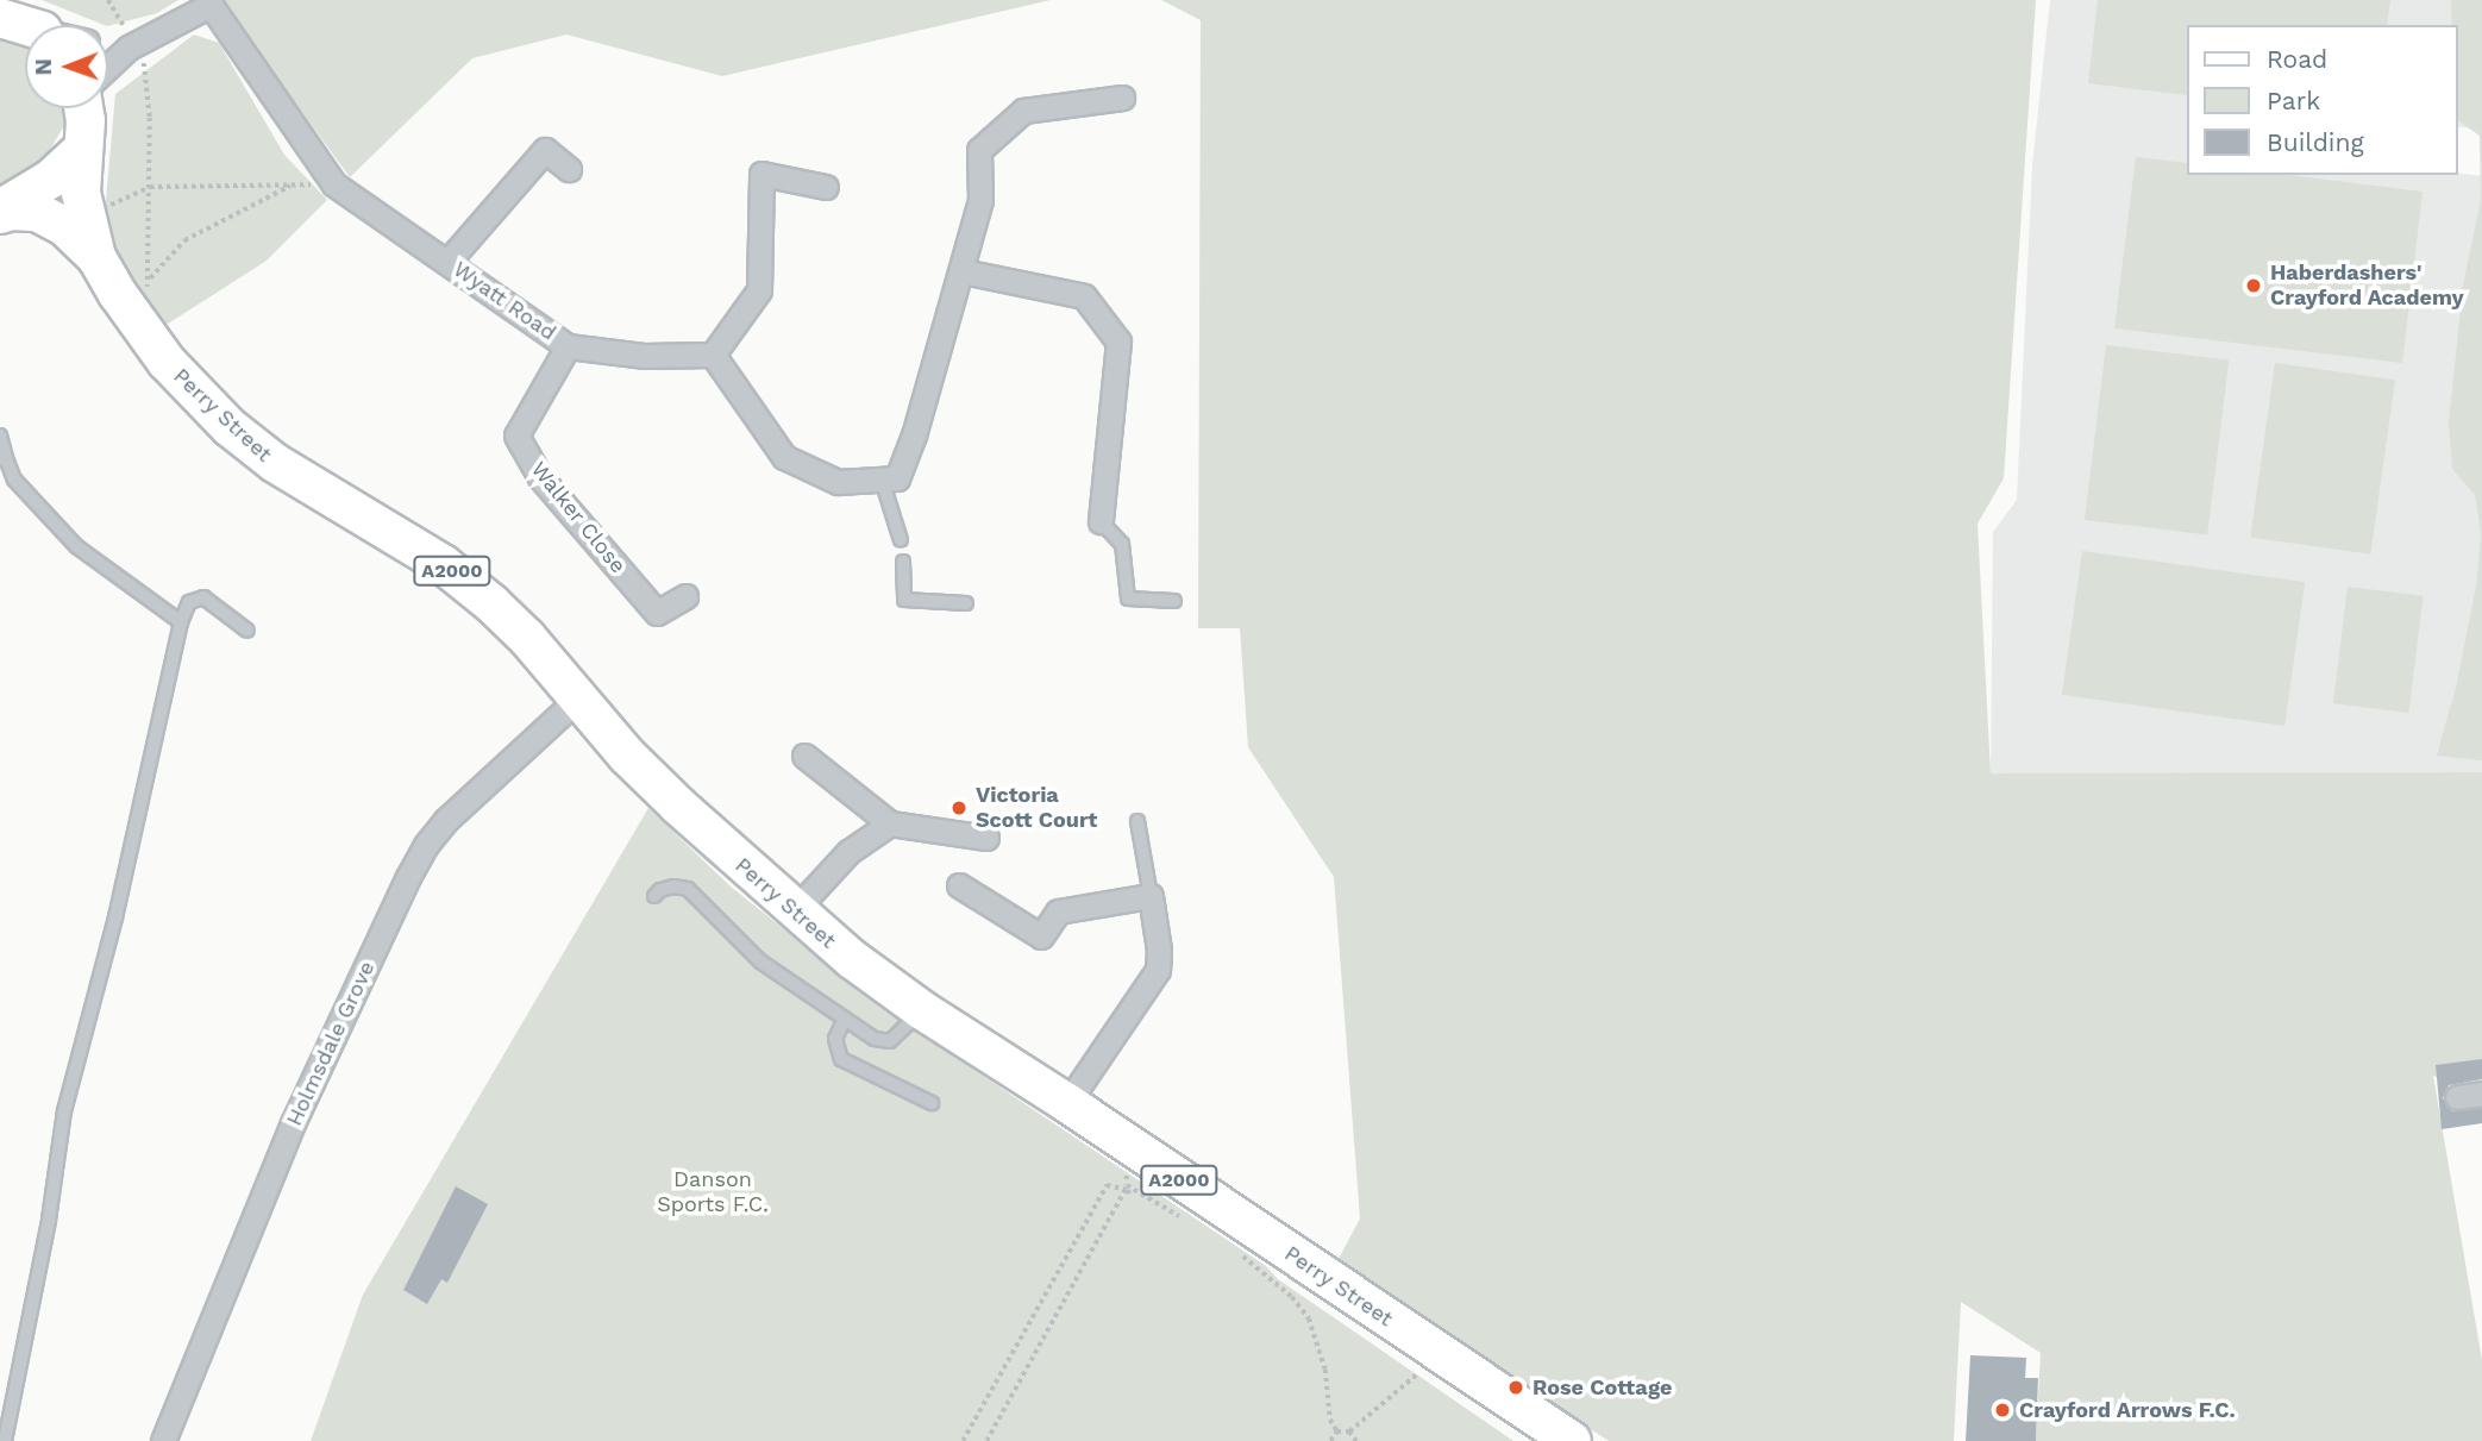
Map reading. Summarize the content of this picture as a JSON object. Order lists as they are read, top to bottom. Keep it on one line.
{"streets":{"main road":["Perry Street","A2000"],"street":["Wyatt Road","Walker Close","Holmsdale Grove"]},"crossings":[["Wyatt Road","Walker Close"],["Perry Street","Holmsdale Grove"]],"parks":["Danson Sports F.C."],"places":["Haberdashers' Crayford Academy","Victoria Scott Court","Rose Cottage","Crayford Arrows F.C."],"legend":["Road","Park","Building"],"north":"left"}
